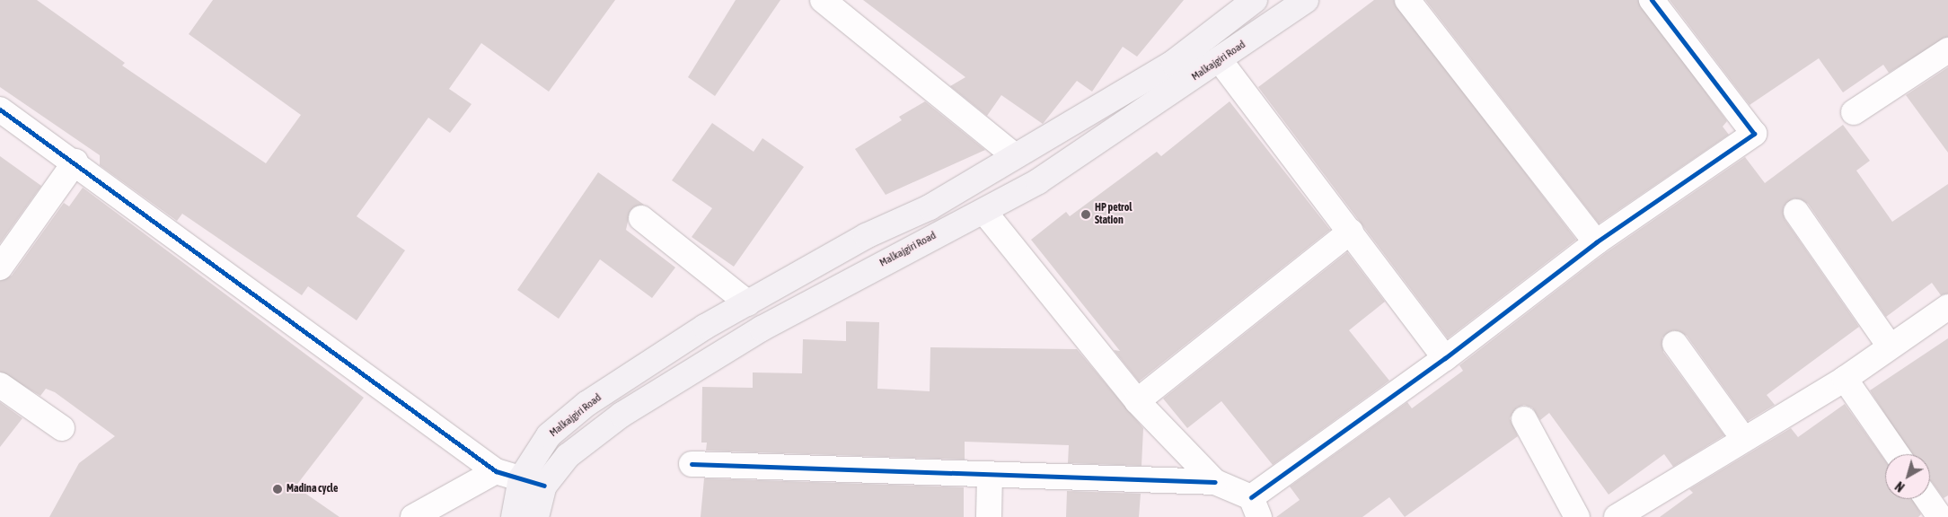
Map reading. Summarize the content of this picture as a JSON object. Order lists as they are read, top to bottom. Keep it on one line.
{"streets":{"main road":["Malkajgiri Road"]},"places":["HP petrol Station","Madina cycle"],"north":"bottom left"}
